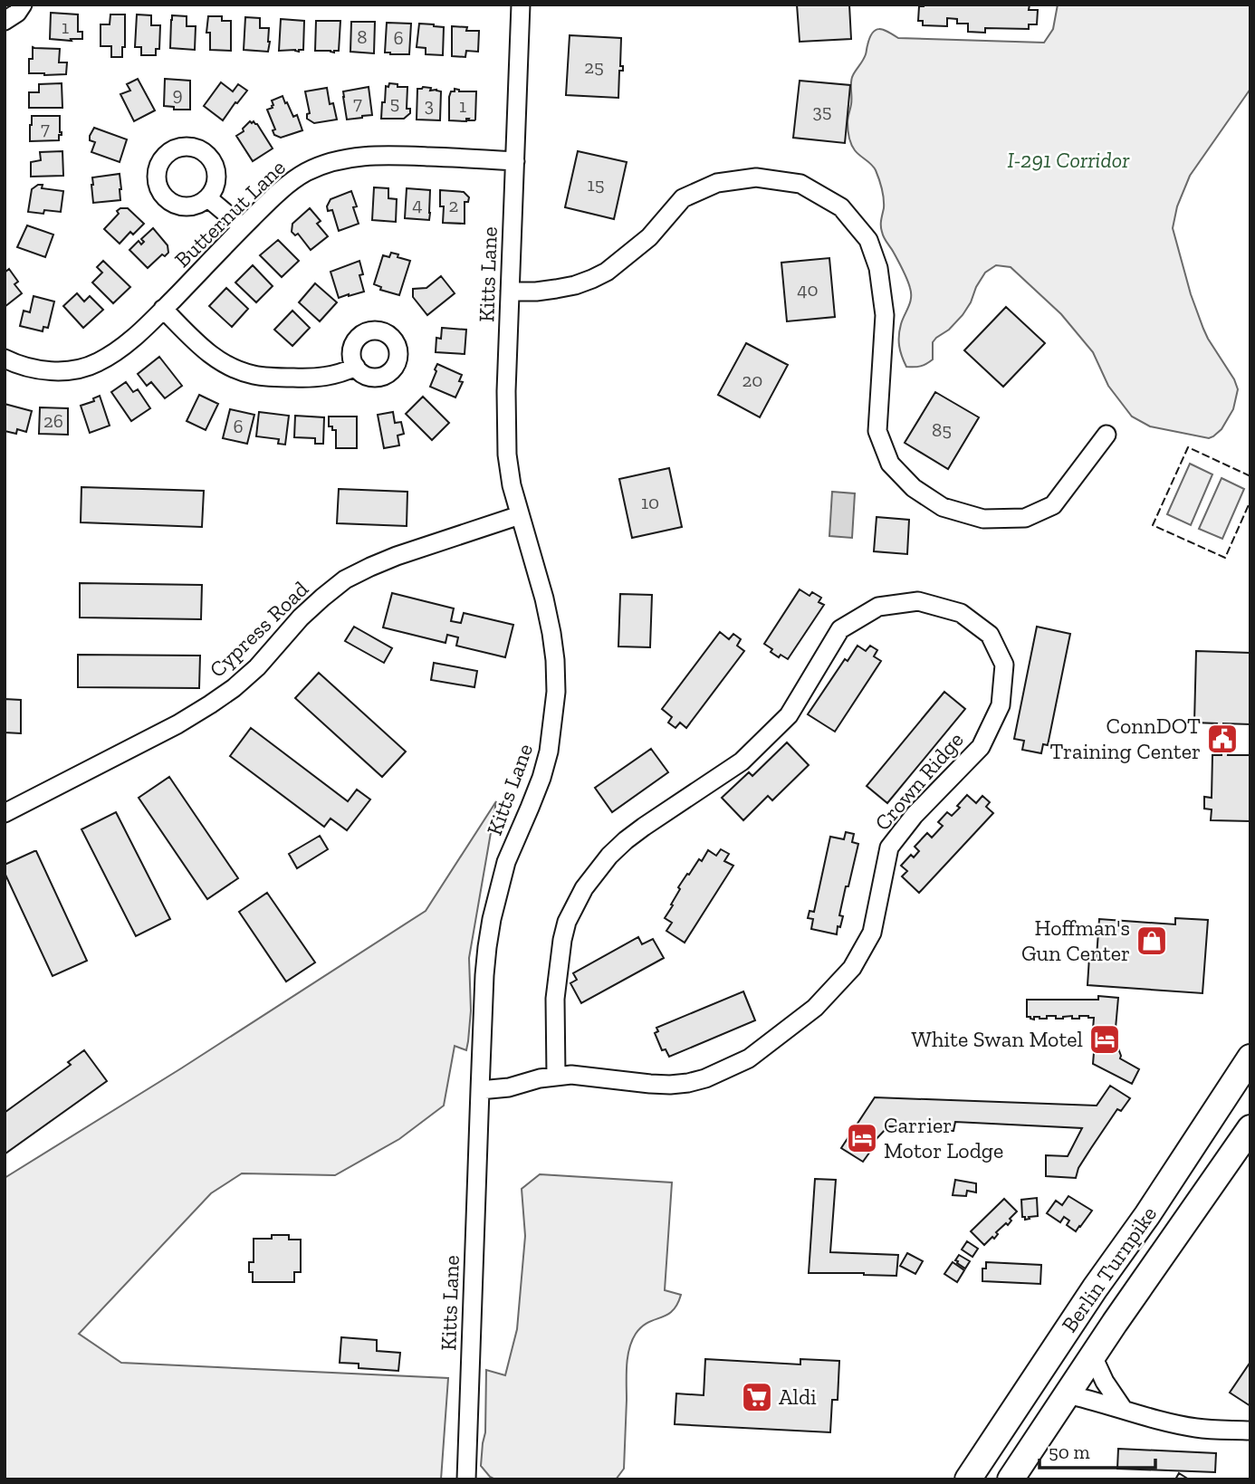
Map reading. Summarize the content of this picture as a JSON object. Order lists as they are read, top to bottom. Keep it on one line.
{"streets":{"highway":["Berlin Turnpike"],"street":["Butternut Lane","Kitts Lane","Cypress Road","Crown Ridge"]},"crossings":[["Butternut Lane","Kitts Lane"],["Kitts Lane","Cypress Road"],["Kitts Lane","Crown Ridge"]],"parks":["I-291 Corridor"],"places":{"public building":["ConnDOT Training Center"],"shop":["Hoffman's Gun Center"],"hotel":["White Swan Motel","Carrier Motor Lodge"],"supermarket":["Aldi"]},"house_numbers":["1","8","6","25","9","7","5","3","1","35","7","15","4","2","40","20","26","6","85","10"],"scale_bar":"50 m"}
